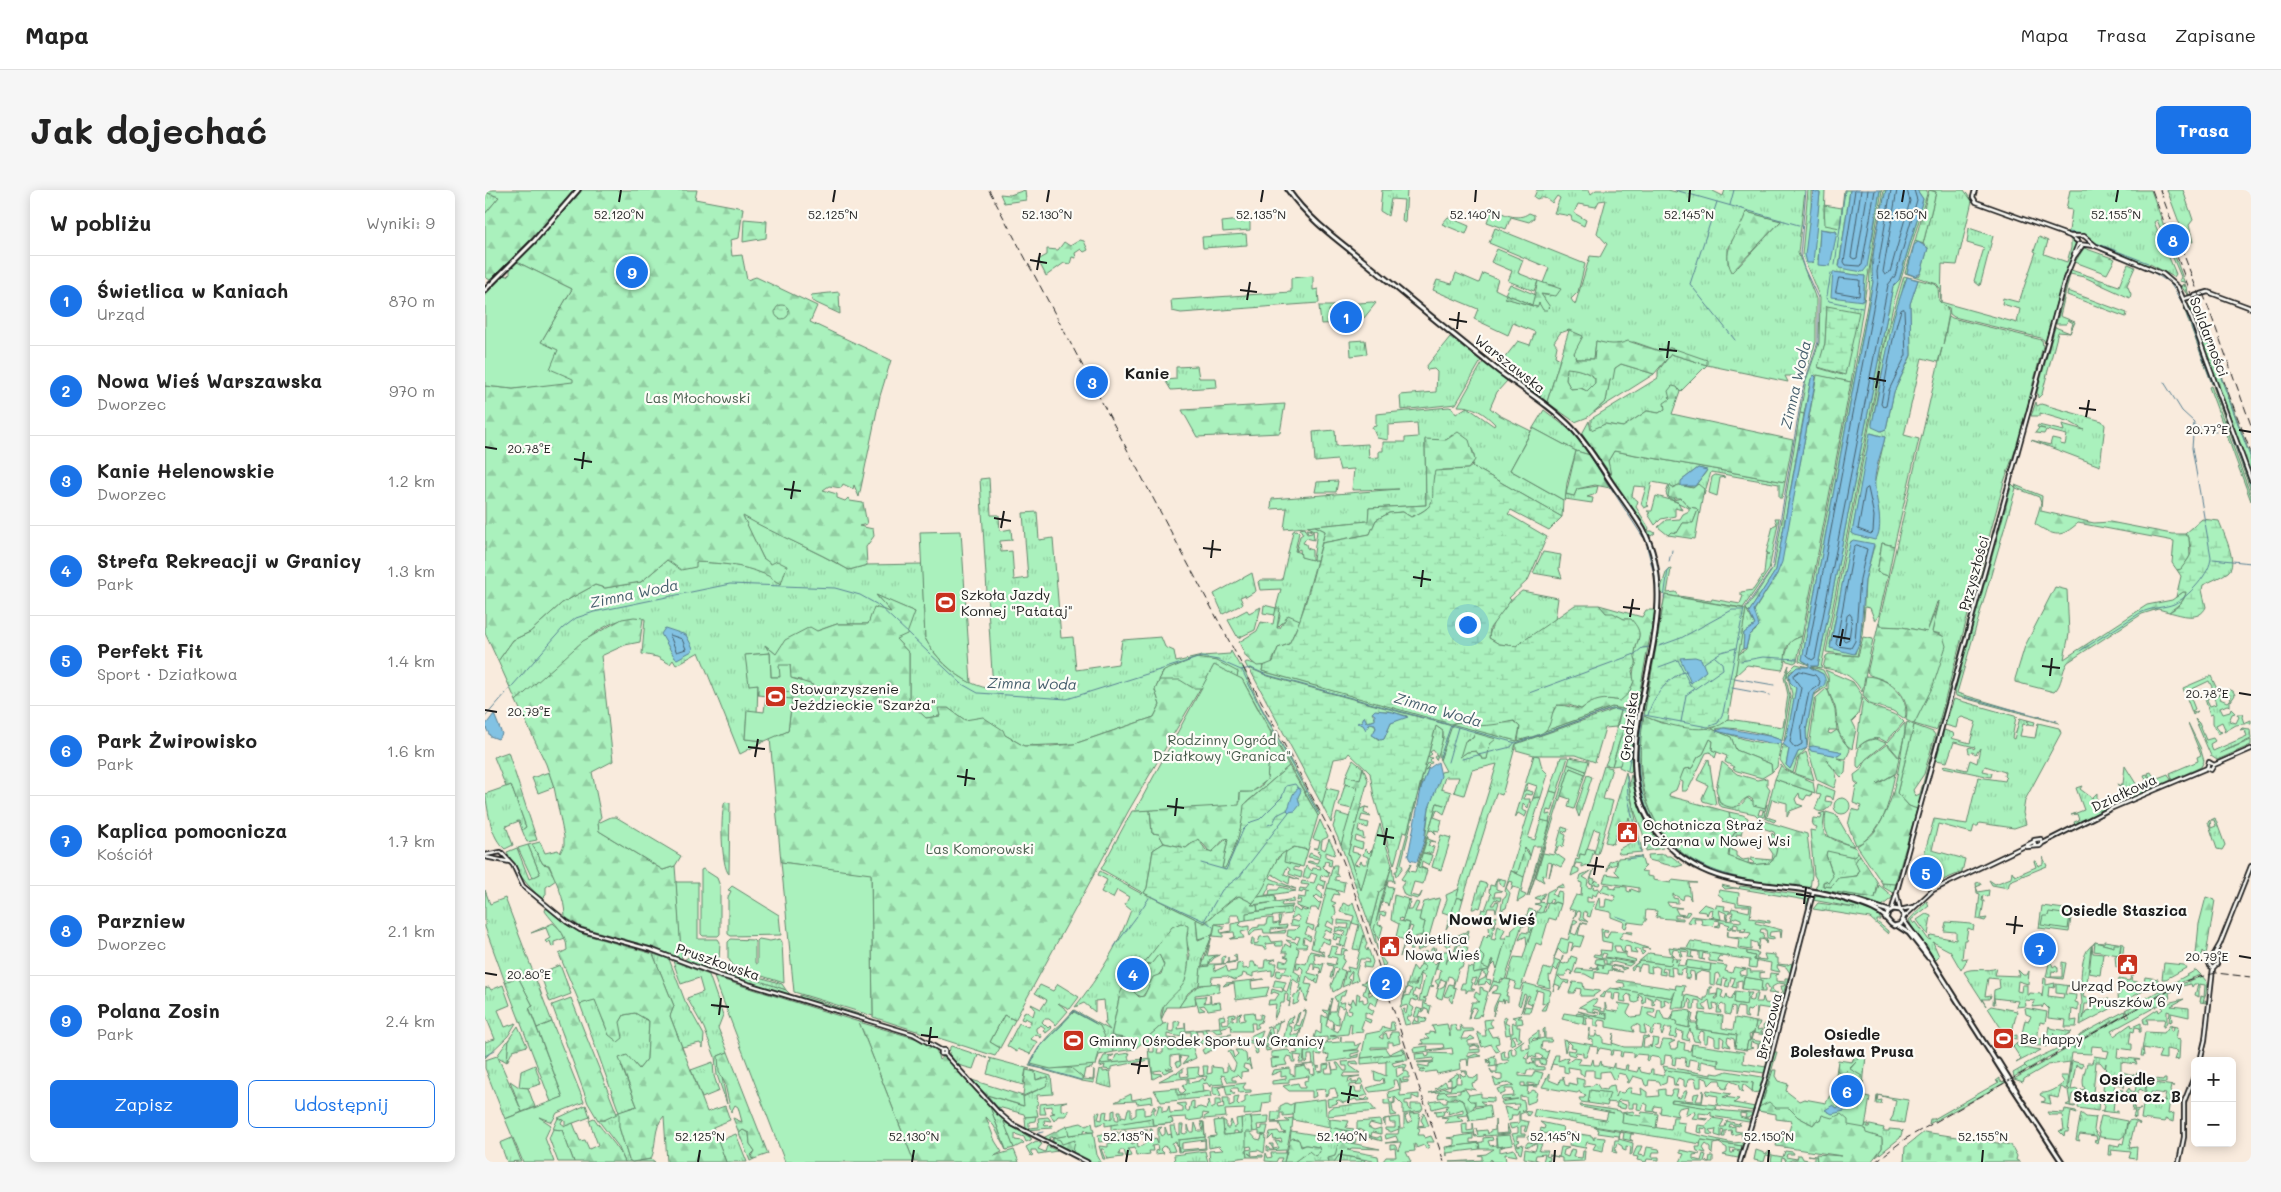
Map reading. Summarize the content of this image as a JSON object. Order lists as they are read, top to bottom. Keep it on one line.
{"streets":{"main road":["Warszawska","Grodziska"],"street":["Solidarności","Przyszłości","Działkowa","Pruszkowska","Brzozowa"]},"crossings":[["Solidarności","Przyszłości"],["Warszawska","Grodziska"],["Przyszłości","Grodziska"],["Przyszłości","Działkowa"],["Grodziska","Działkowa"],["Grodziska","Brzozowa"]],"districts":["Kanie","Osiedle Staszica","Nowa Wieś","Osiedle Bolesława Prusa","Osiedle Staszica cz. B"],"water":["Zimna Woda"],"parks":["Las Młochowski","Rodzinny Ogród Działkowy \"Granica\"","Las Komorowski"],"places":{"sports":["Szkoła Jazdy Konnej \"Patataj\"","Stowarzyszenie Jeździeckie \"Szarża\"","Be happy","Gminny Ośrodek Sportu w Granicy"],"public building":["Ochotnicza Straż Pożarna w Nowej Wsi","Świetlica Nowa Wieś","Urząd Pocztowy Pruszków 6"]},"page":{"header":"Mapa","nav":["Mapa","Trasa","Zapisane"],"buttons":["Trasa",["Zapisz","Udostępnij"]],"title":"Jak dojechać","heading":["W pobliżu","Wyniki: 9"],"pins":["8","9","1","3","5","7","4","2","6"],"list":[{"mark":"1","name":"Świetlica w Kaniach","note":"Urząd","value":"870 m"},{"mark":"2","name":"Nowa Wieś Warszawska","note":"Dworzec","value":"970 m"},{"mark":"3","name":"Kanie Helenowskie","note":"Dworzec","value":"1.2 km"},{"mark":"4","name":"Strefa Rekreacji w Granicy","note":"Park","value":"1.3 km"},{"mark":"5","name":"Perfekt Fit","note":"Sport · Działkowa","value":"1.4 km"},{"mark":"6","name":"Park Żwirowisko","note":"Park","value":"1.6 km"},{"mark":"7","name":"Kaplica pomocnicza","note":"Kościół","value":"1.7 km"},{"mark":"8","name":"Parzniew","note":"Dworzec","value":"2.1 km"},{"mark":"9","name":"Polana Zosin","note":"Park","value":"2.4 km"}],"map_buttons":["+","−"]},"coordinates":["52.120°N","52.125°N","52.130°N","52.135°N","52.140°N","52.145°N","52.150°N","52.155°N","20.77°E","20.78°E","20.79°E","20.80°E"]}
